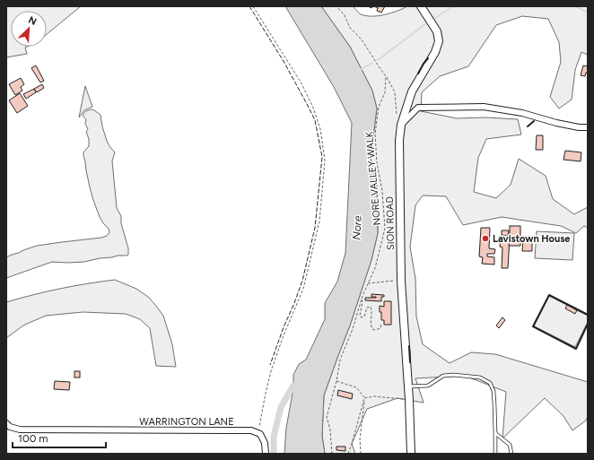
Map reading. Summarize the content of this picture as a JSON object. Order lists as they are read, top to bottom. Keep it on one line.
{"streets":{"street":["SION ROAD","WARRINGTON LANE"],"path":["NORE VALLEY WALK"]},"water":["Nore"],"places":["Lavistown House"],"scale_bar":"100 m","north":"top right"}
